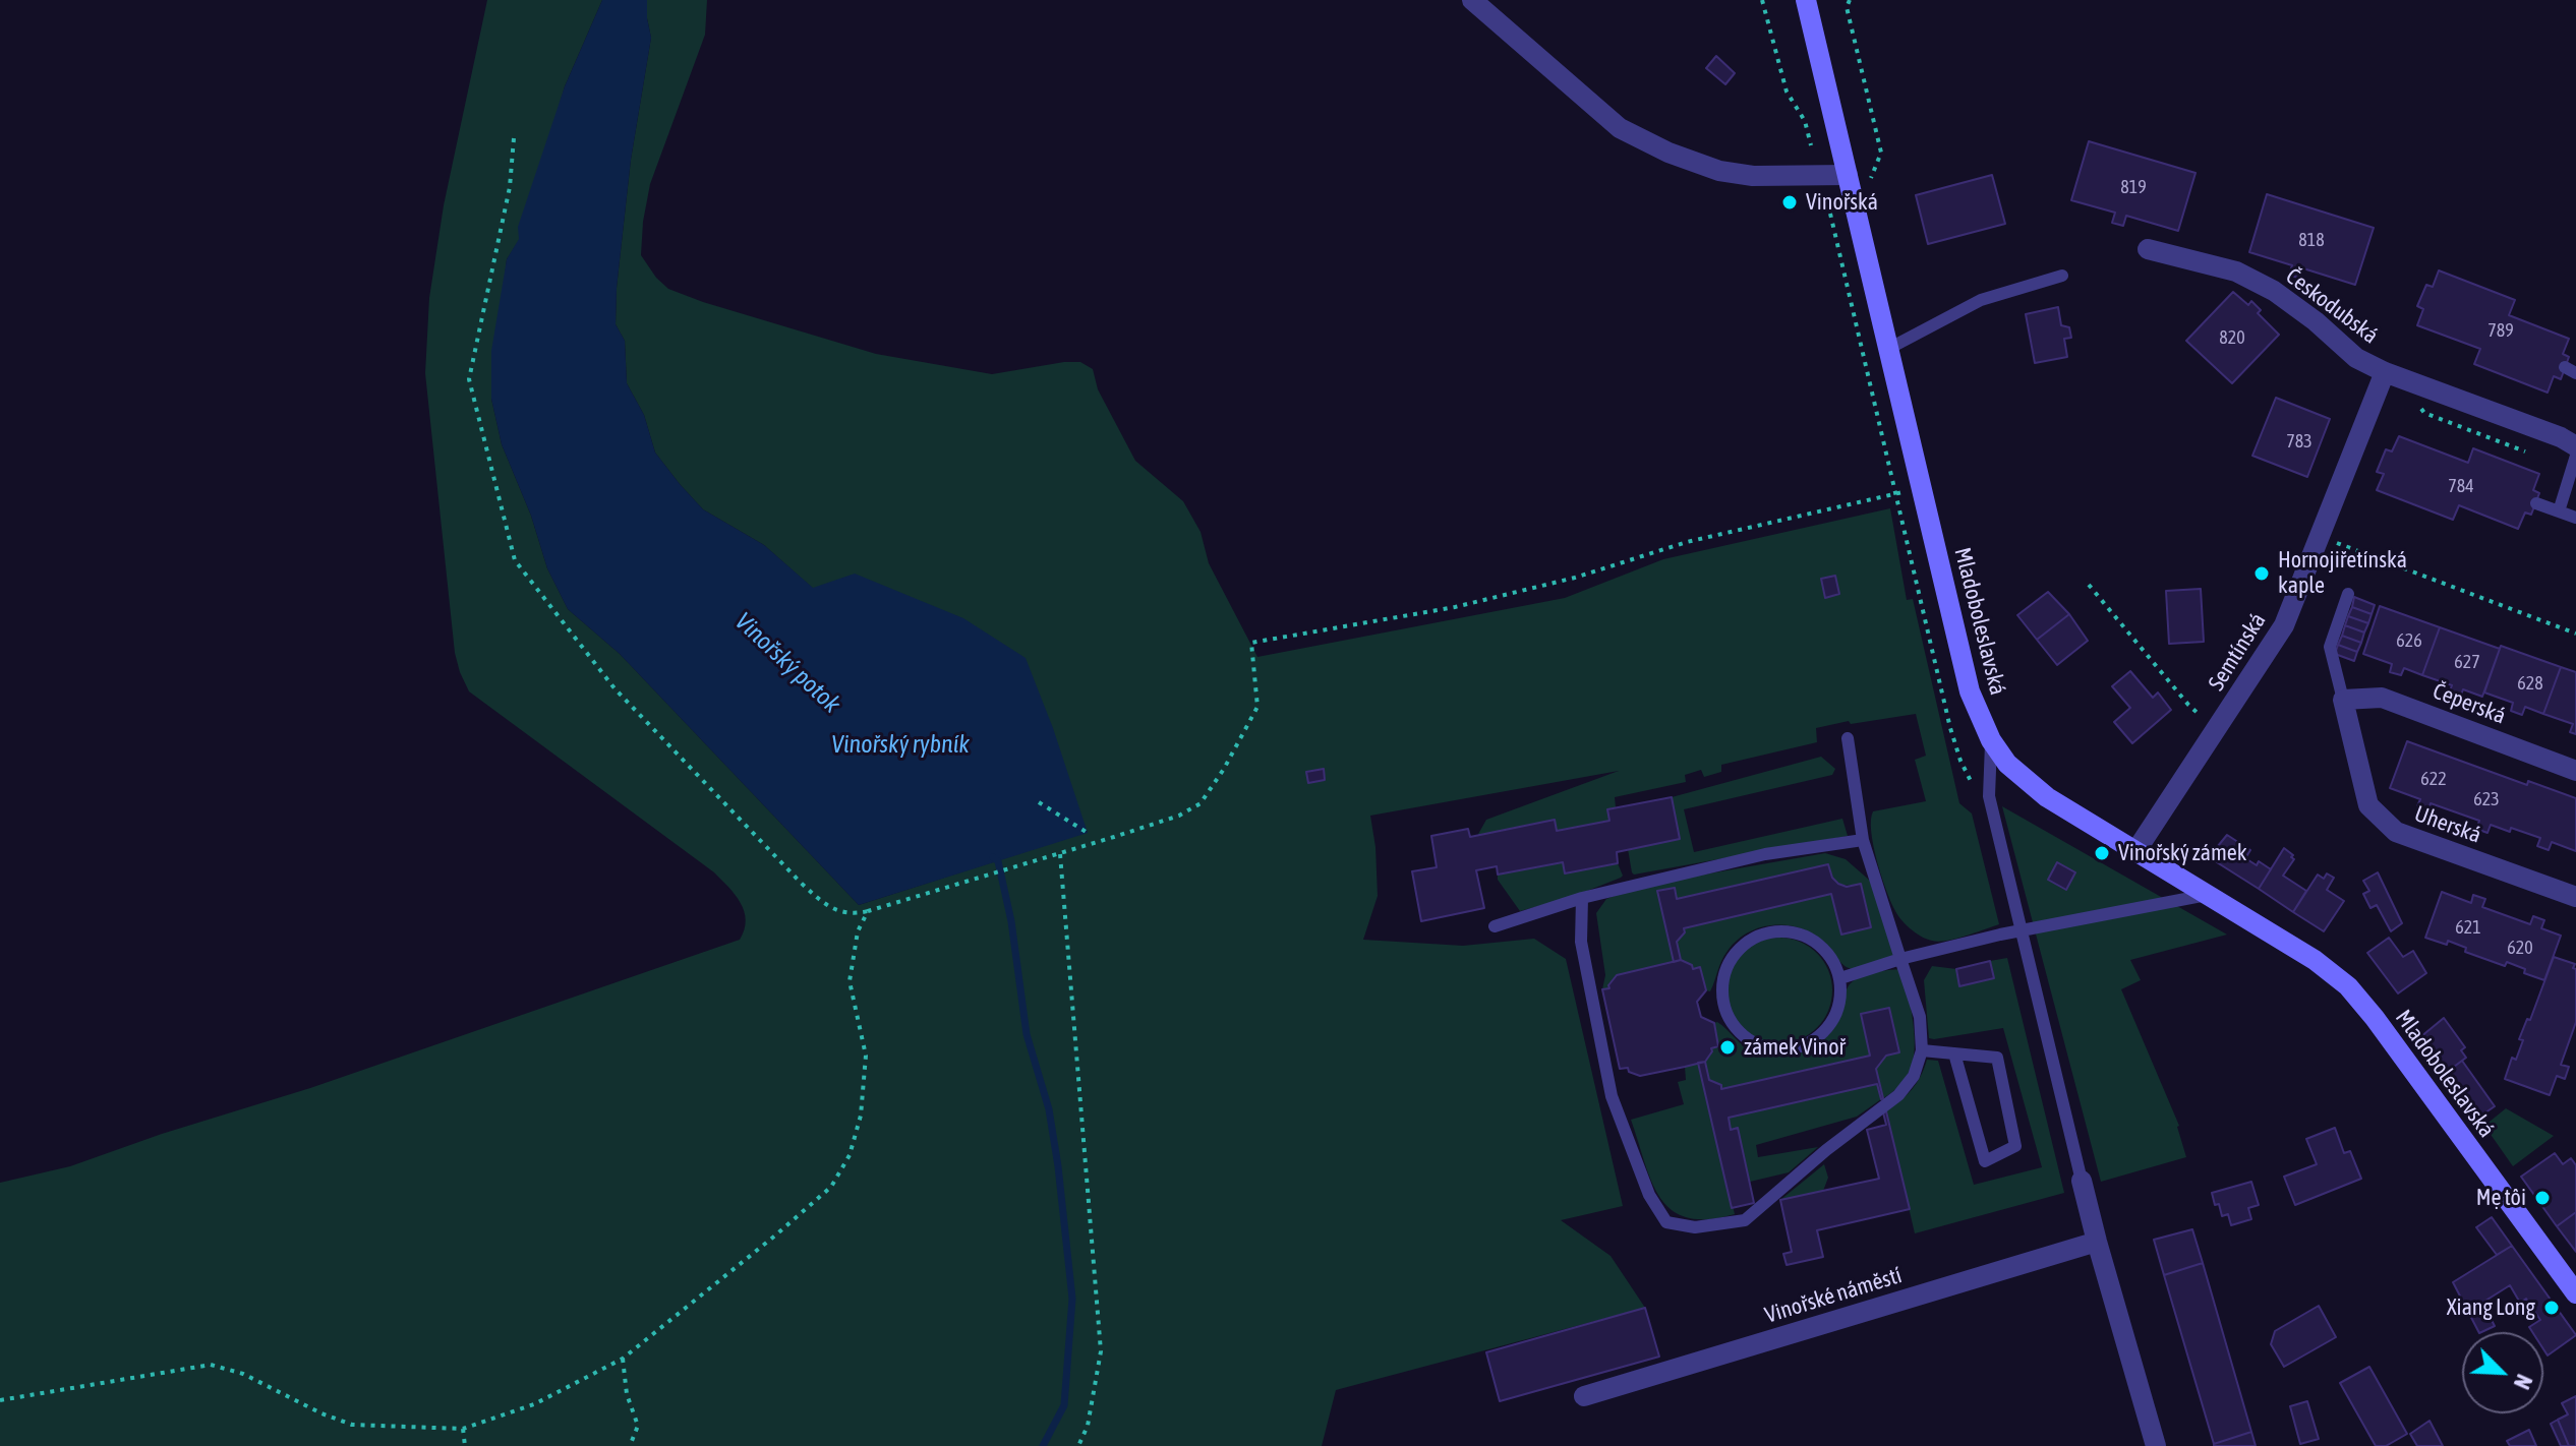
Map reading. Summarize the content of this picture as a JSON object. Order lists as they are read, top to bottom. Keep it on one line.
{"streets":{"main road":["Mladoboleslavská"],"street":["Českodubská","Semtínská","Čeperská","Uherská","Vinořské náměstí"]},"crossings":[["Českodubská","Semtínská"],["Mladoboleslavská","Semtínská"],["Čeperská","Uherská"]],"water":["Vinořský potok","Vinořský rybník"],"places":["Vinořská","Hornojiřetínská kaple","Vinořský zámek","zámek Vinoř","Mẹ tôi","Xiang Long"],"house_numbers":["819","818","789","820","783","784","626","627","628","622","623","621","620"],"north":"bottom right"}
